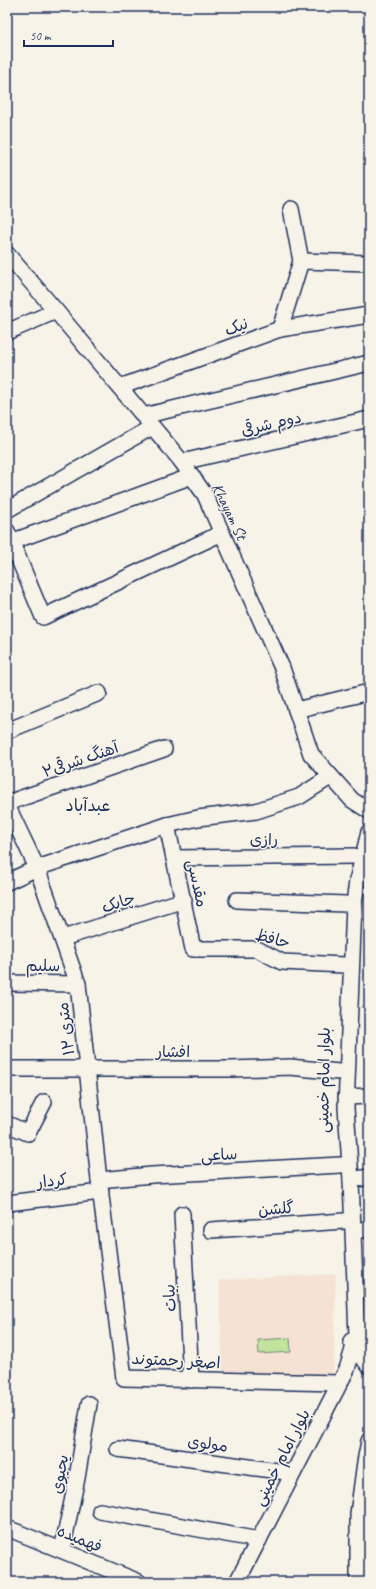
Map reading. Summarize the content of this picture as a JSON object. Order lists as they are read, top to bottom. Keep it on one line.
{"streets":{"street":["نیک","دوم شرقی","Khayam St","آهنگ شرقی۲","رازی","مقدسی","چابک","حافظ","سلیم","۱۲ متری","افشار","بلوار امام خمینی","ساعی","کردار","گلشن","بیات","اصغر رحمتوند","مولوی","یحیوی","فهمیده"]},"crossings":[["نیک","Khayam St"],["دوم شرقی","Khayam St"],["آهنگ شرقی۲","۱۲ متری"],["رازی","مقدسی"],["رازی","بلوار امام خمینی"],["مقدسی","چابک"],["مقدسی","حافظ"],["چابک","۱۲ متری"],["حافظ","بلوار امام خمینی"],["سلیم","۱۲ متری"],["۱۲ متری","افشار"],["۱۲ متری","ساعی"],["۱۲ متری","کردار"],["۱۲ متری","اصغر رحمتوند"],["افشار","بلوار امام خمینی"],["بلوار امام خمینی","ساعی"],["بلوار امام خمینی","گلشن"],["بلوار امام خمینی","اصغر رحمتوند"],["بلوار امام خمینی","مولوی"],["ساعی","کردار"],["ساعی","اصغر رحمتوند"],["کردار","اصغر رحمتوند"],["بیات","اصغر رحمتوند"],["یحیوی","فهمیده"]],"districts":["عبدآباد"],"scale_bar":"50 m"}
